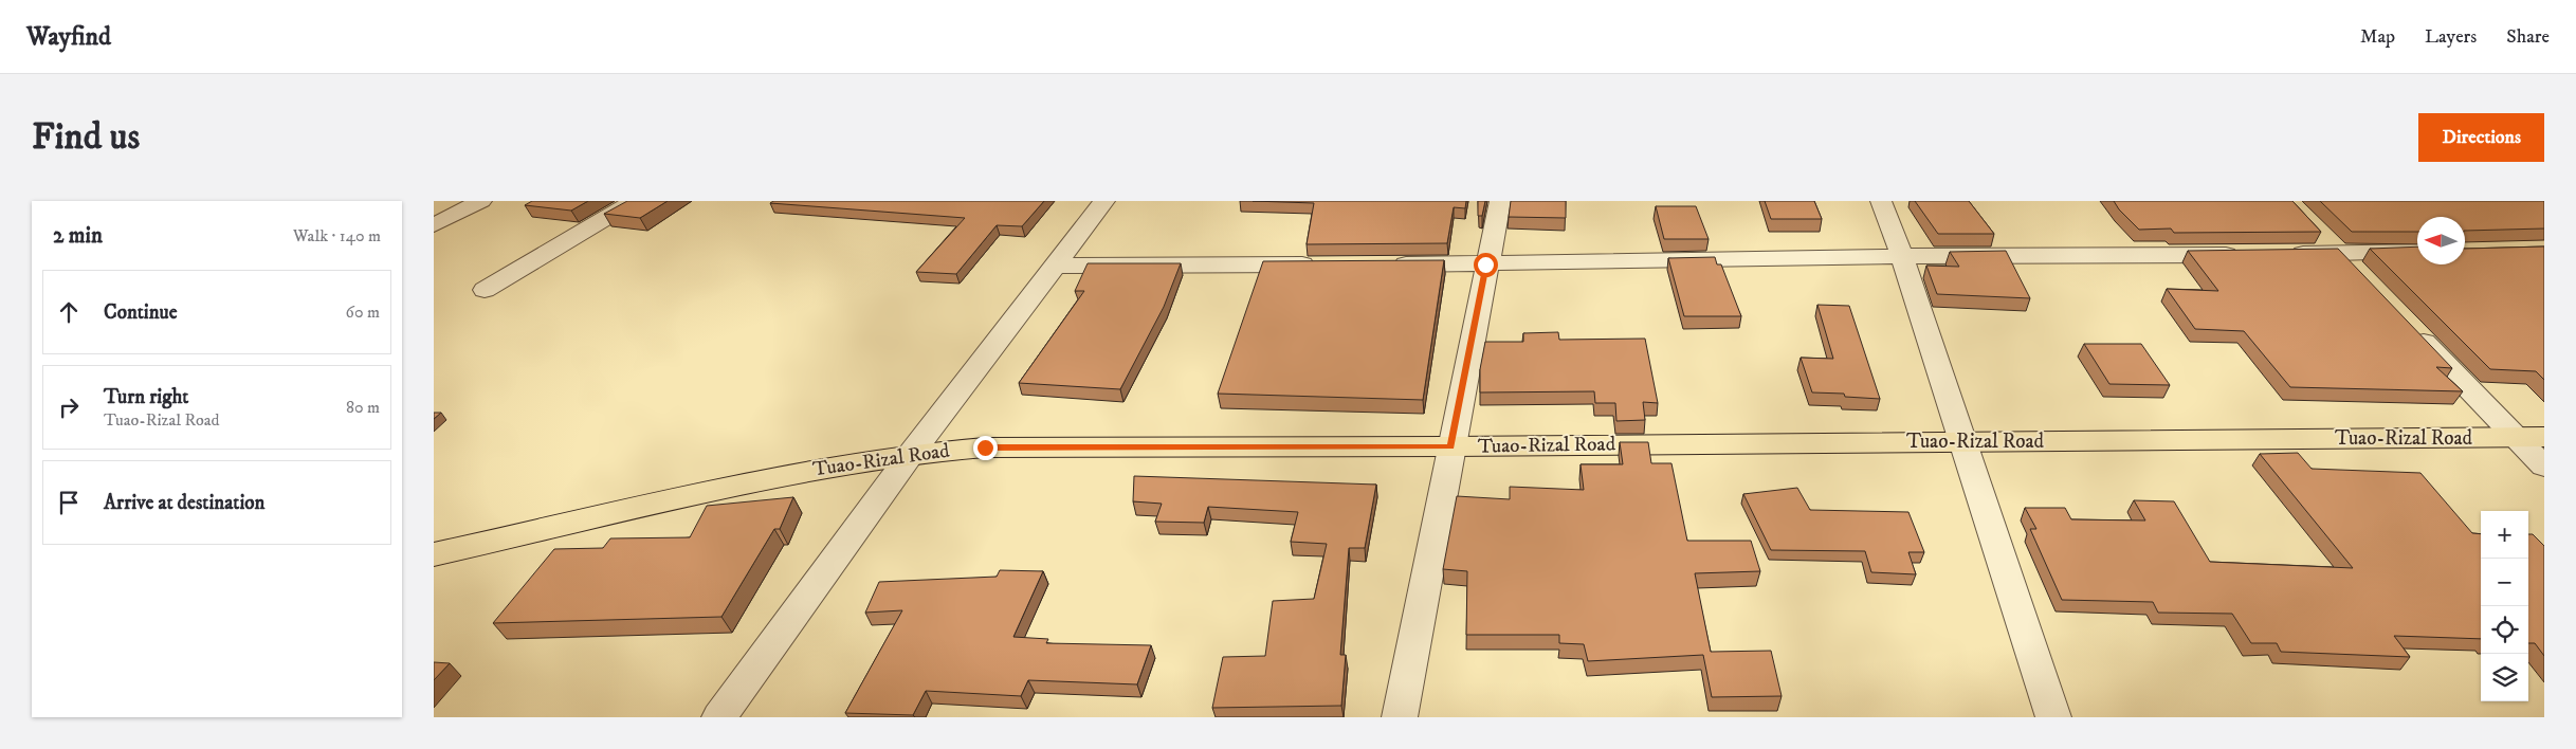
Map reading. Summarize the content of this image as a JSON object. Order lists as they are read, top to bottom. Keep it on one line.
{"streets":{"main road":["Tuao-Rizal Road"]},"north":"left","page":{"header":"Wayfind","nav":["Map","Layers","Share"],"buttons":"Directions","title":"Find us","heading":["2 min","Walk · 140 m"],"list":[["Continue","60 m"],["Turn right","Tuao-Rizal Road","80 m"],"Arrive at destination"],"map_buttons":["+","−"]}}
